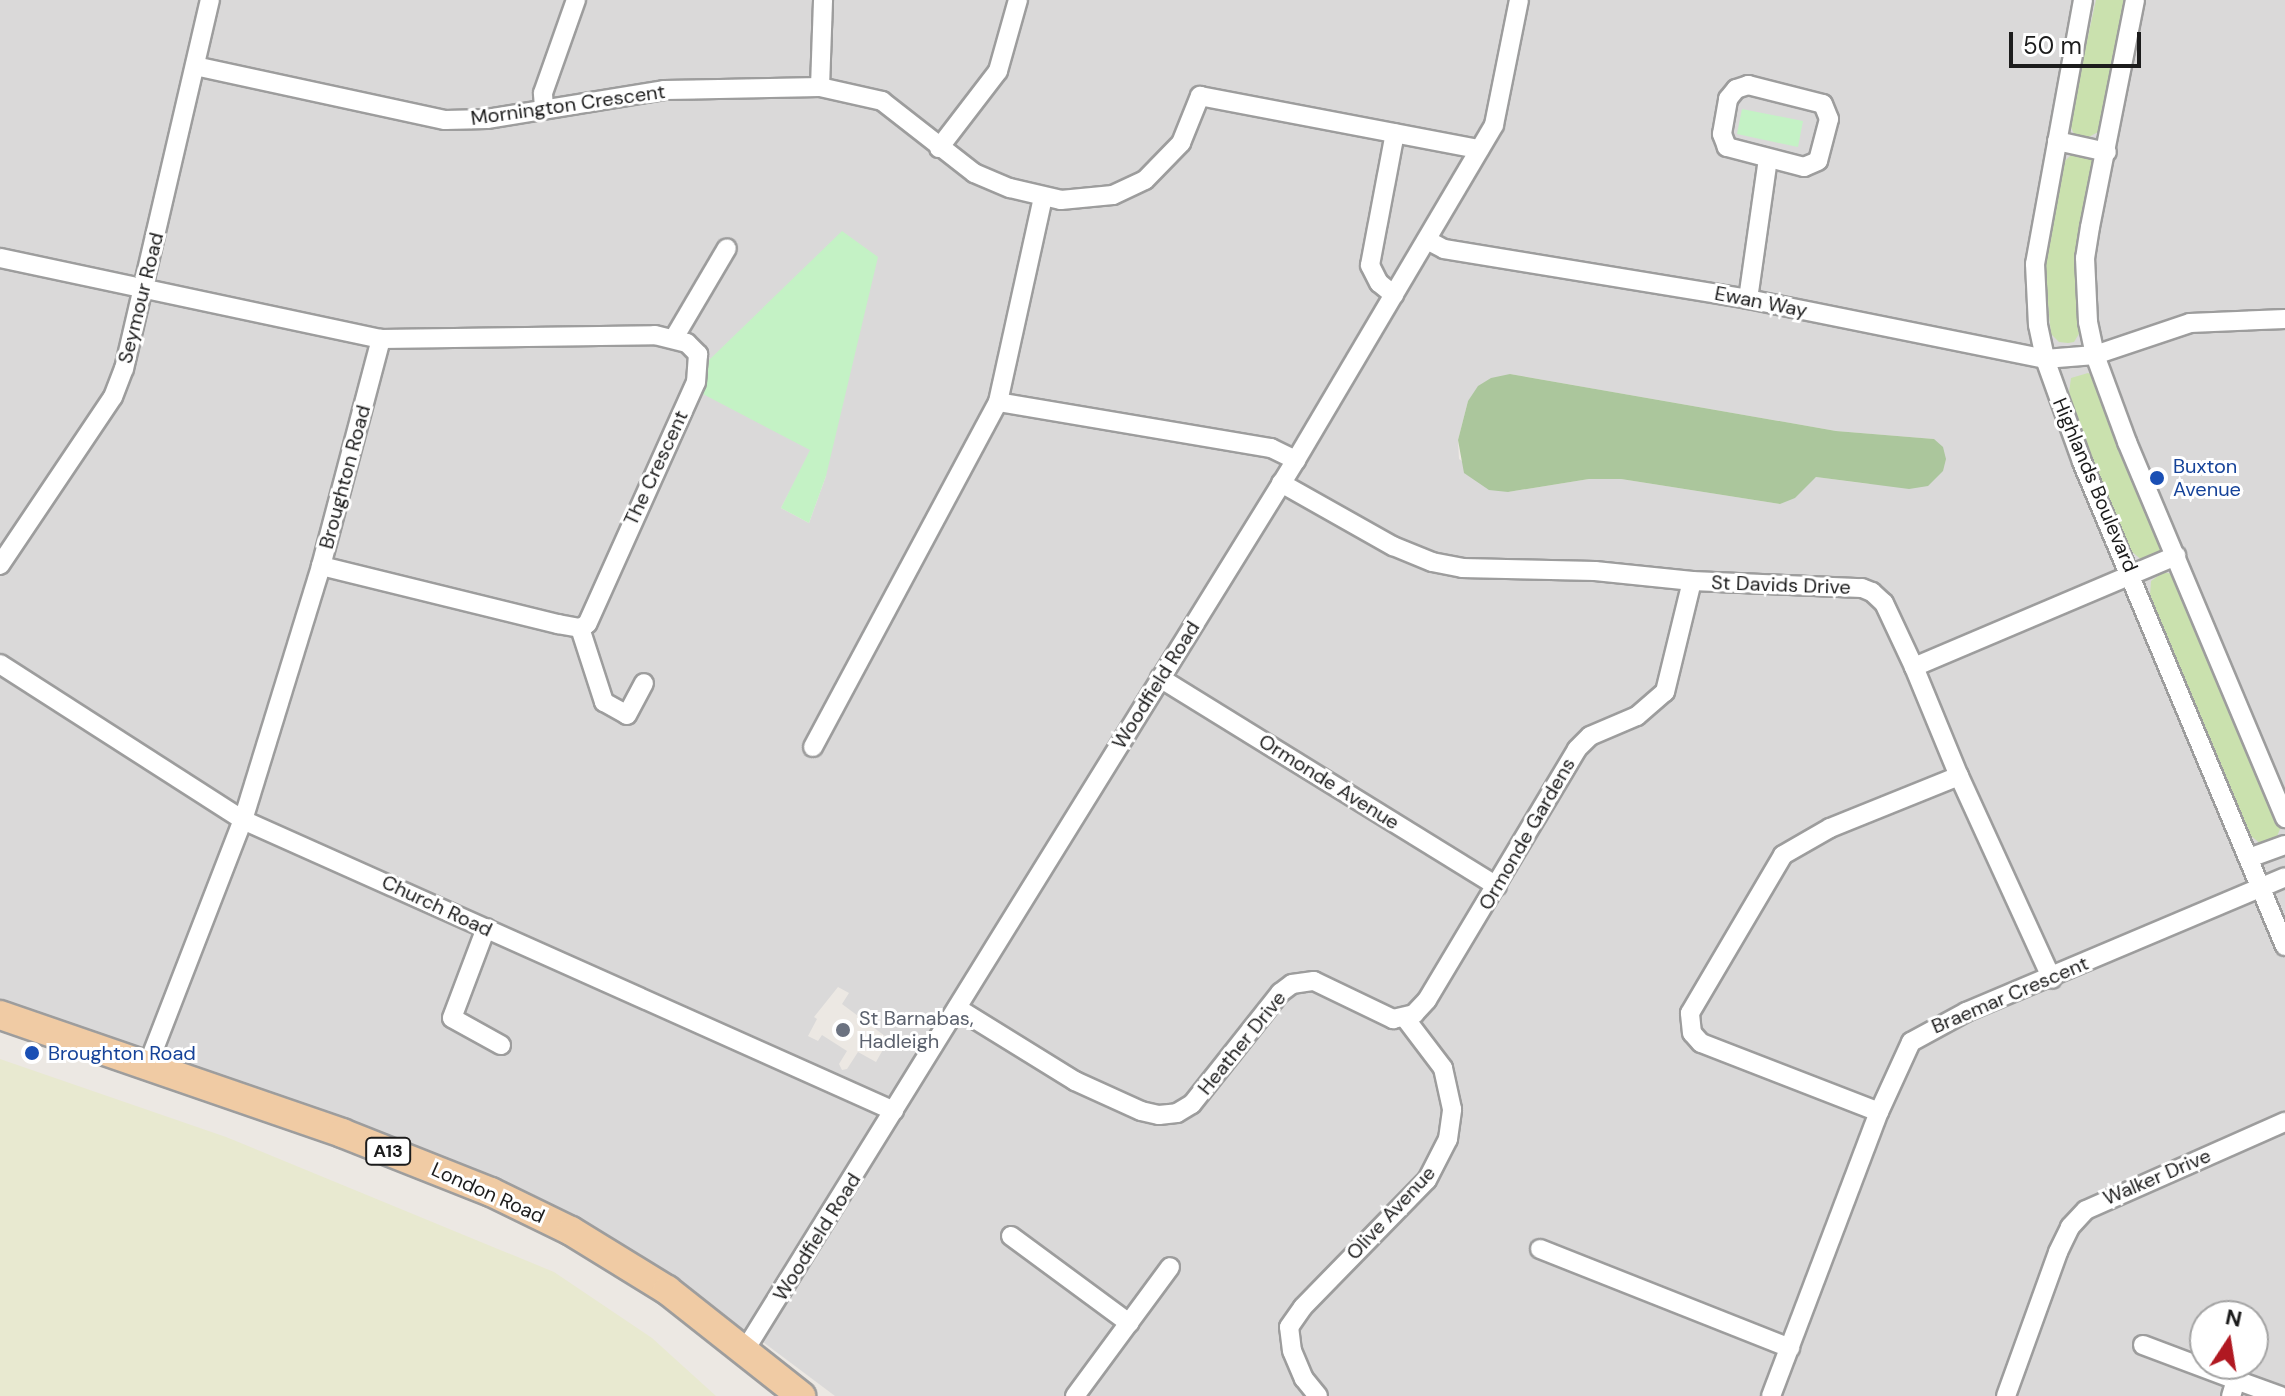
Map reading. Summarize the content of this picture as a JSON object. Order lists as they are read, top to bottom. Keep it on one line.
{"streets":{"main road":["A13","London Road"],"street":["Mornington Crescent","Seymour Road","Ewan Way","The Crescent","Broughton Road","Highlands Boulevard","St Davids Drive","Woodfield Road","Ormonde Avenue","Ormonde Gardens","Church Road","Braemar Crescent","Heather Drive","Walker Drive","Olive Avenue"]},"crossings":[["Mornington Crescent","Seymour Road"],["Ewan Way","Highlands Boulevard"],["Ewan Way","Woodfield Road"],["Broughton Road","Church Road"],["Broughton Road","London Road"],["Highlands Boulevard","Braemar Crescent"],["St Davids Drive","Woodfield Road"],["St Davids Drive","Ormonde Gardens"],["St Davids Drive","Braemar Crescent"],["Woodfield Road","Ormonde Avenue"],["Woodfield Road","Church Road"],["Woodfield Road","Heather Drive"],["Woodfield Road","London Road"],["Ormonde Avenue","Ormonde Gardens"],["Ormonde Gardens","Heather Drive"],["Ormonde Gardens","Olive Avenue"],["Heather Drive","Olive Avenue"]],"places":["Buxton Avenue","St Barnabas, Hadleigh","Broughton Road"],"scale_bar":"50 m","north":"top"}
